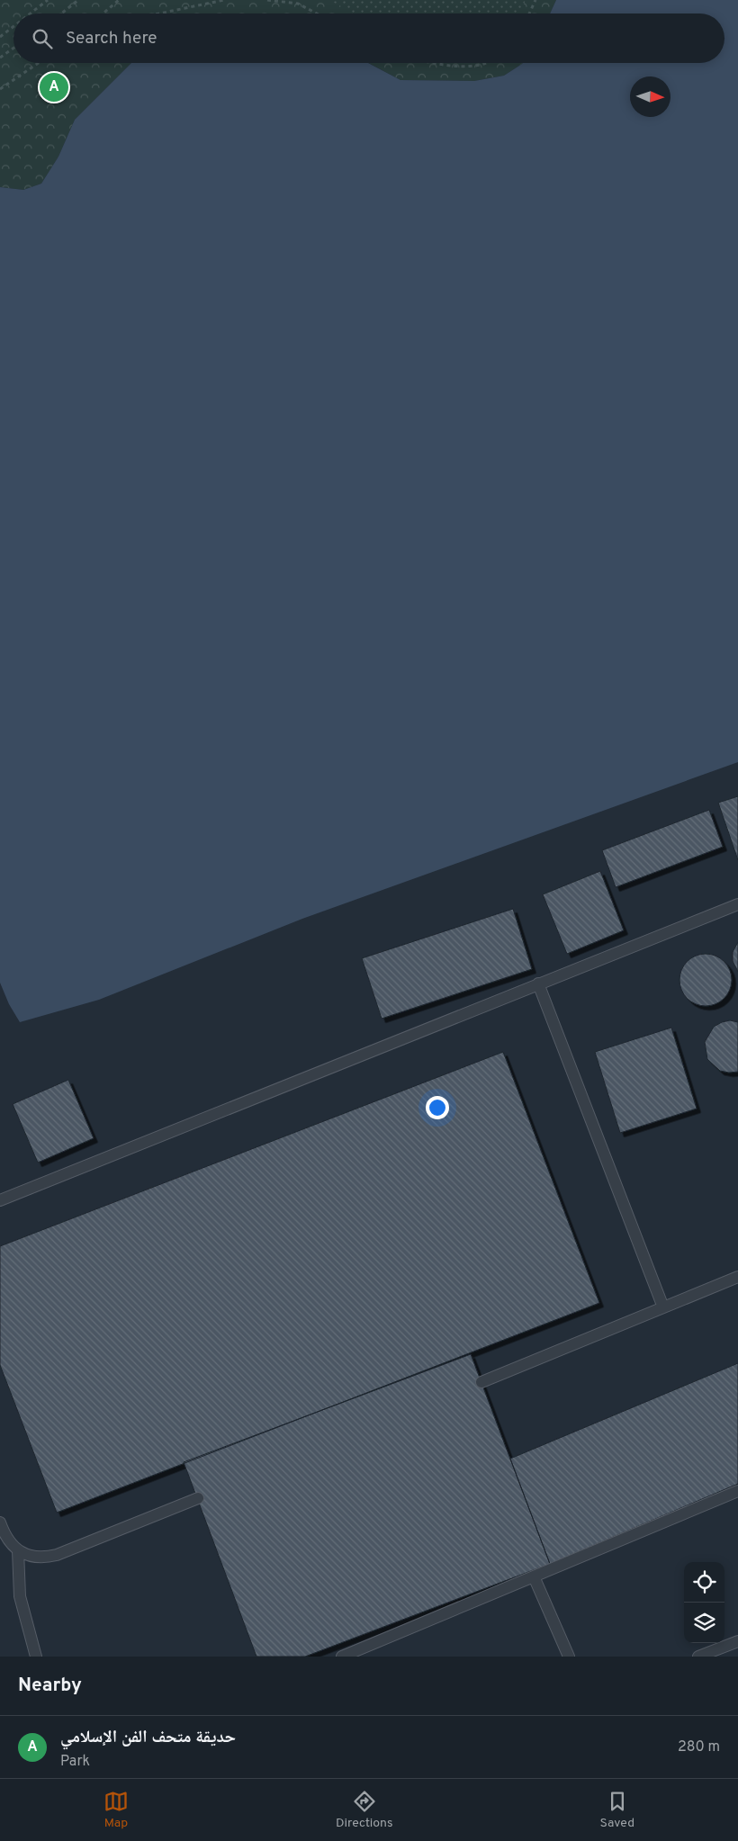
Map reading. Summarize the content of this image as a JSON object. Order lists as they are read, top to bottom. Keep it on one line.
{"north":"right","page":{"search":"Search here","pins":"A","heading":"Nearby","list":[{"mark":"A","name":"حديقة متحف الفن الإسلامي","note":"Park","value":"280 m"}],"nav":["Map","Directions","Saved"]}}
